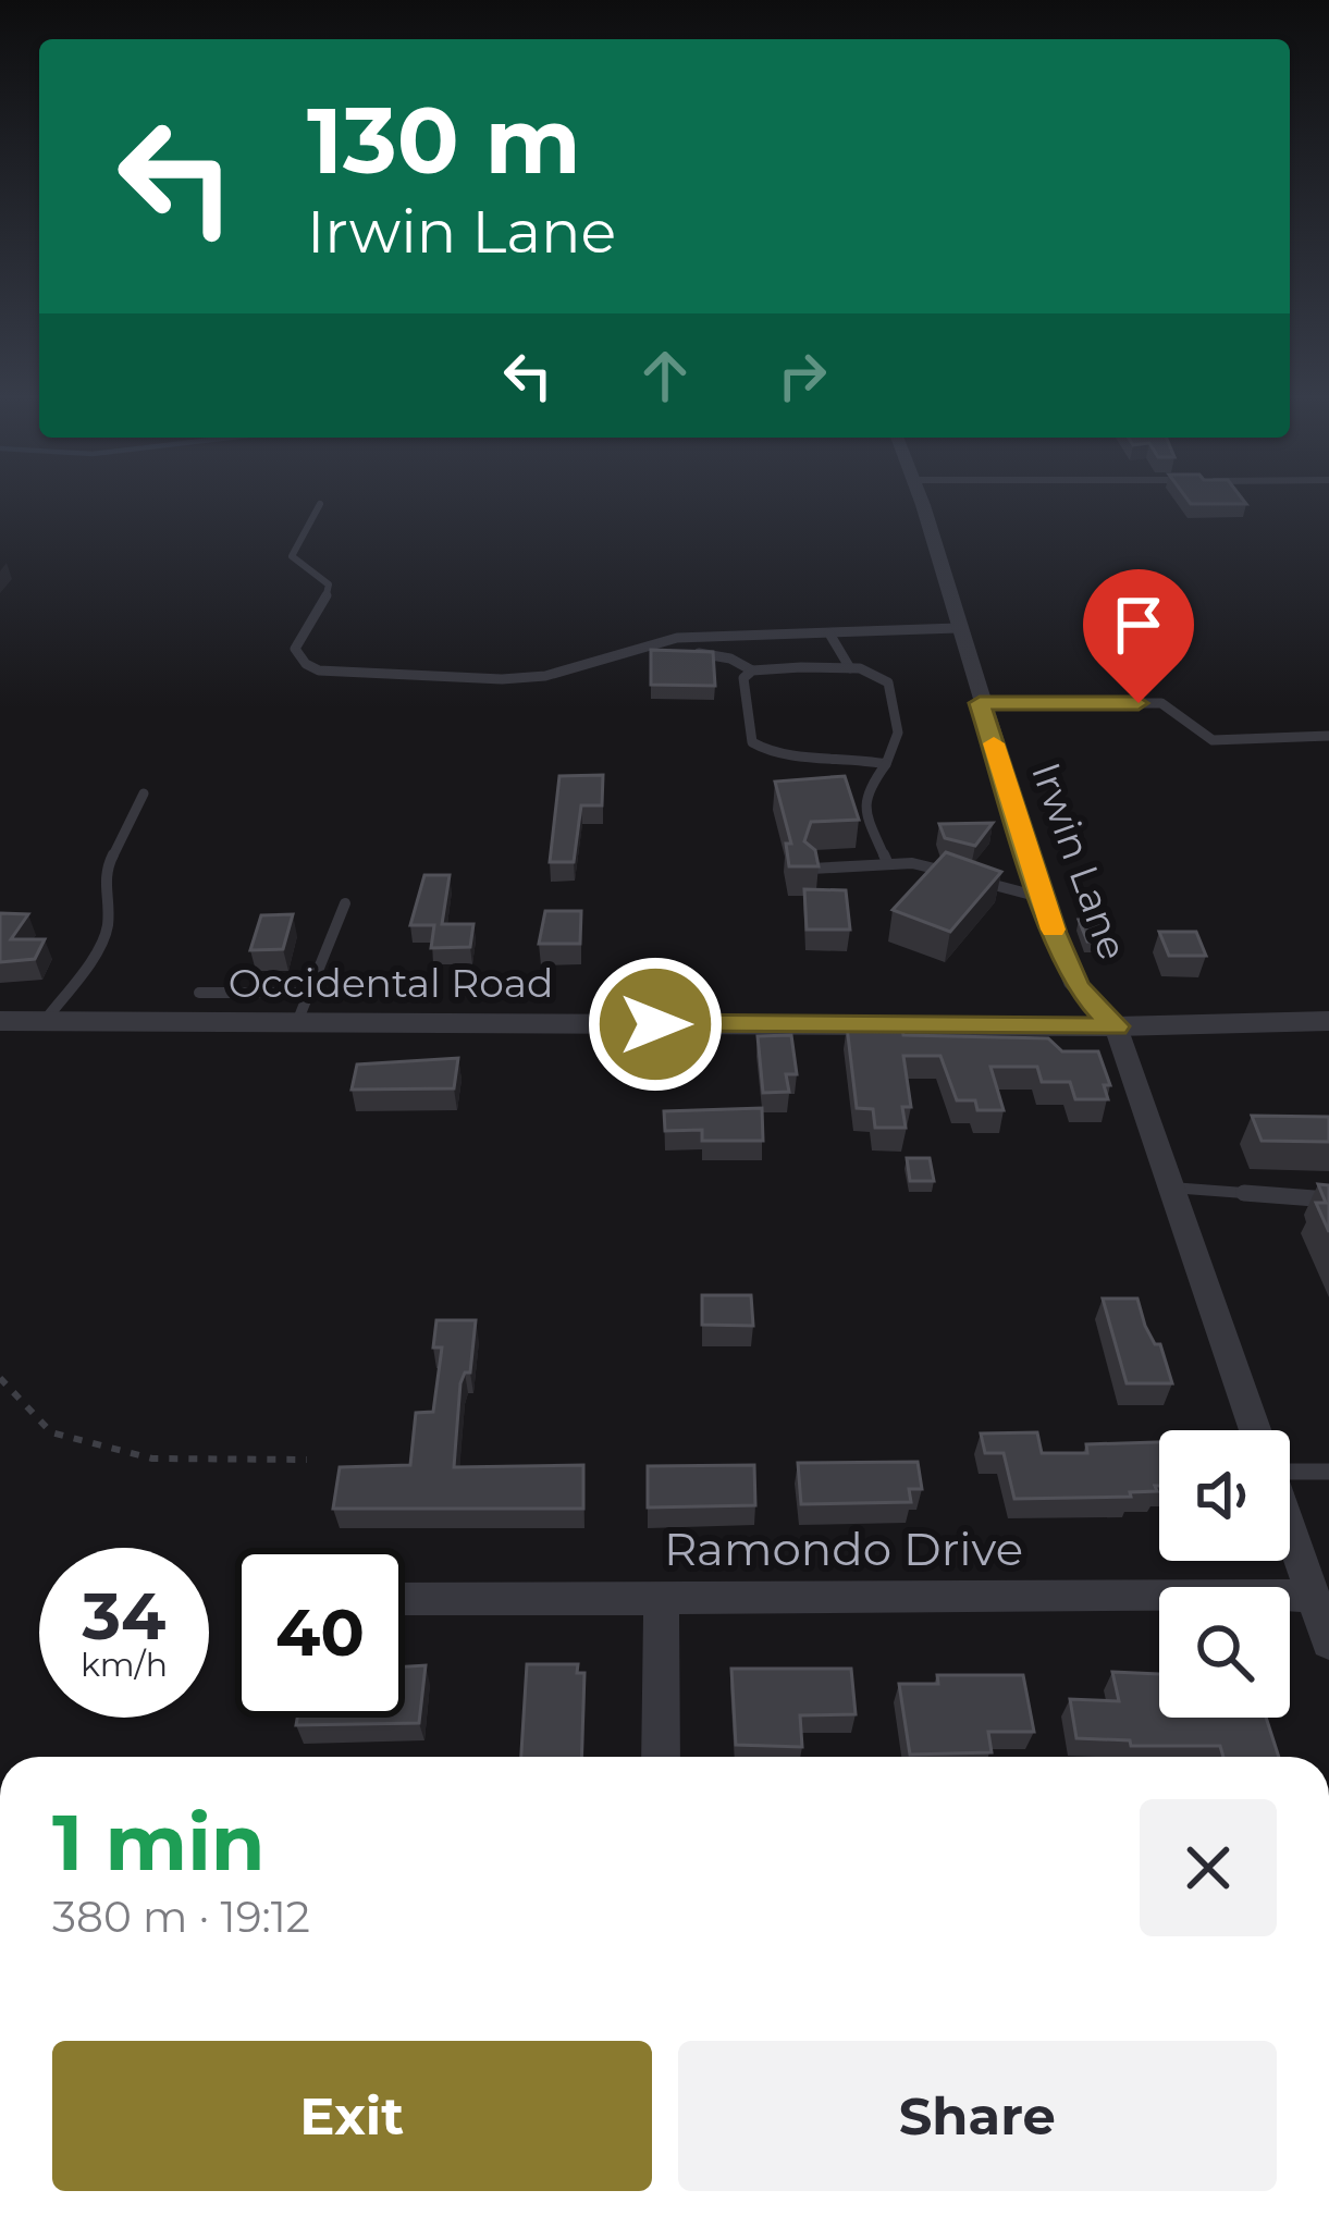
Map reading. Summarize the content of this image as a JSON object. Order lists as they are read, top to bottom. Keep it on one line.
{"streets":{"street":["Irwin Lane","Occidental Road","Ramondo Drive"]},"crossings":[["Irwin Lane","Occidental Road"],["Irwin Lane","Ramondo Drive"]],"page":{"turn":["130 m","Irwin Lane"],"speed":"34 km/h","limit":"40","heading":["1 min","380 m · 19:12"],"buttons":["Exit","Share"]}}
